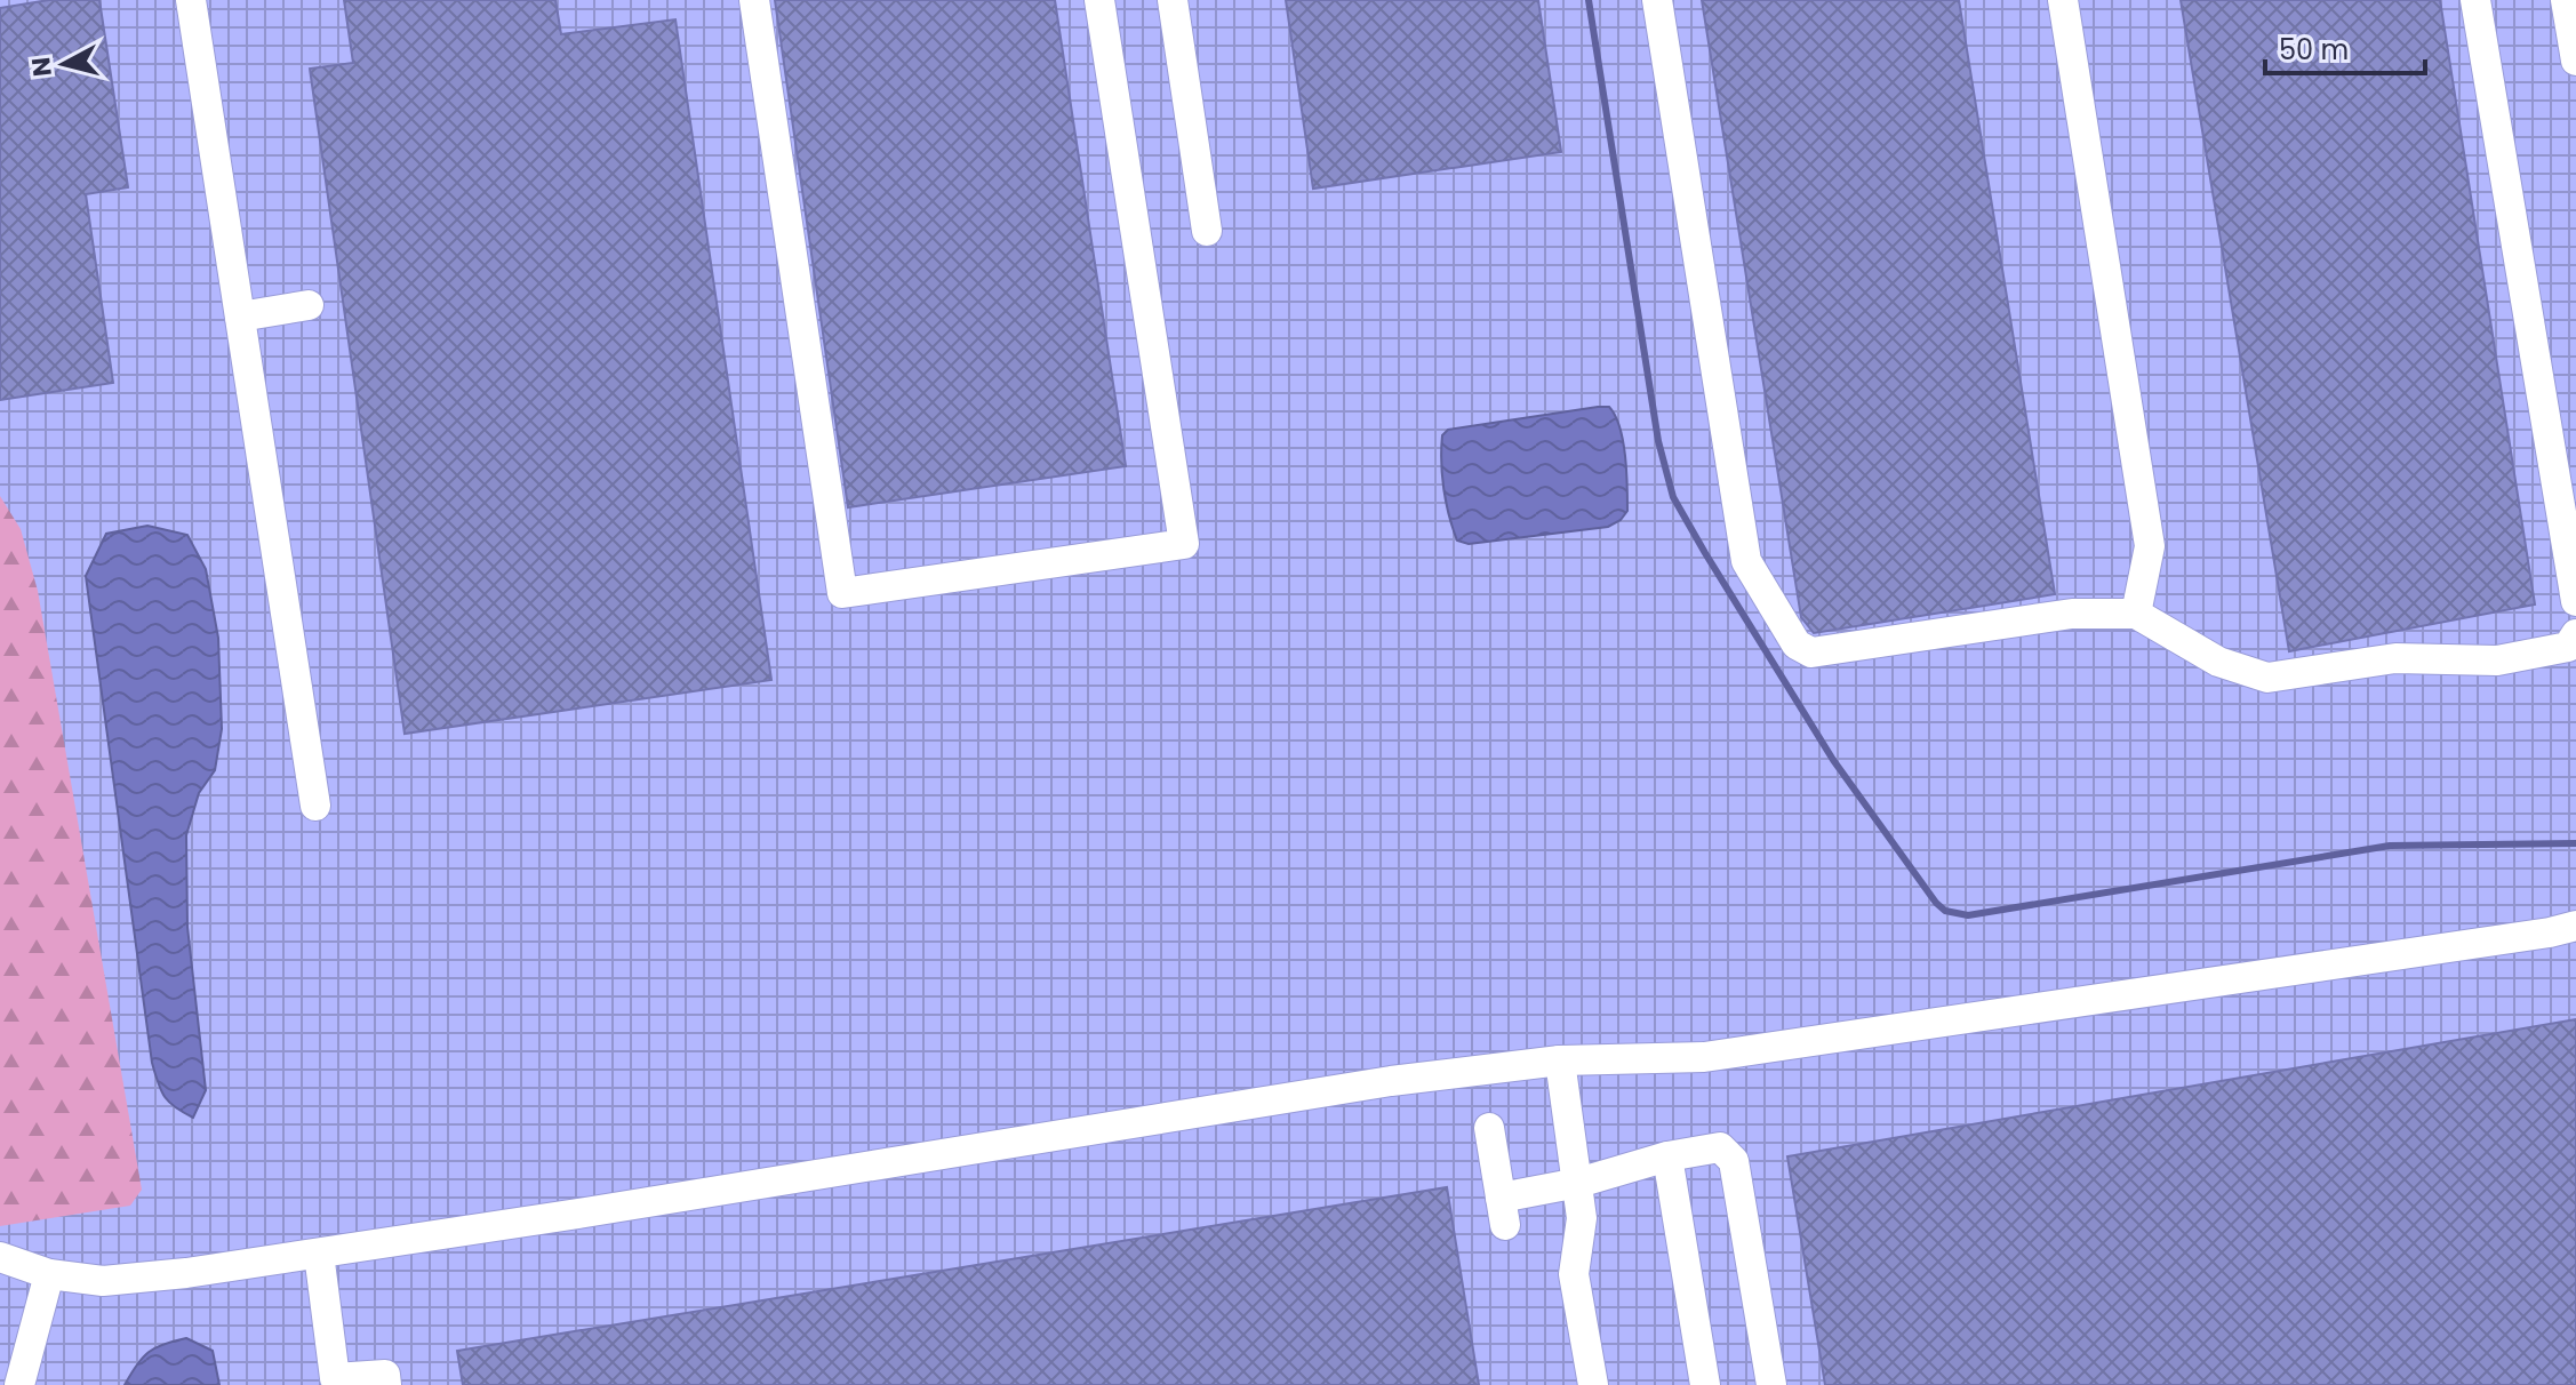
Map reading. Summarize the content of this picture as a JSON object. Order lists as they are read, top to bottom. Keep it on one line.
{"scale_bar":"50 m","north":"left"}
